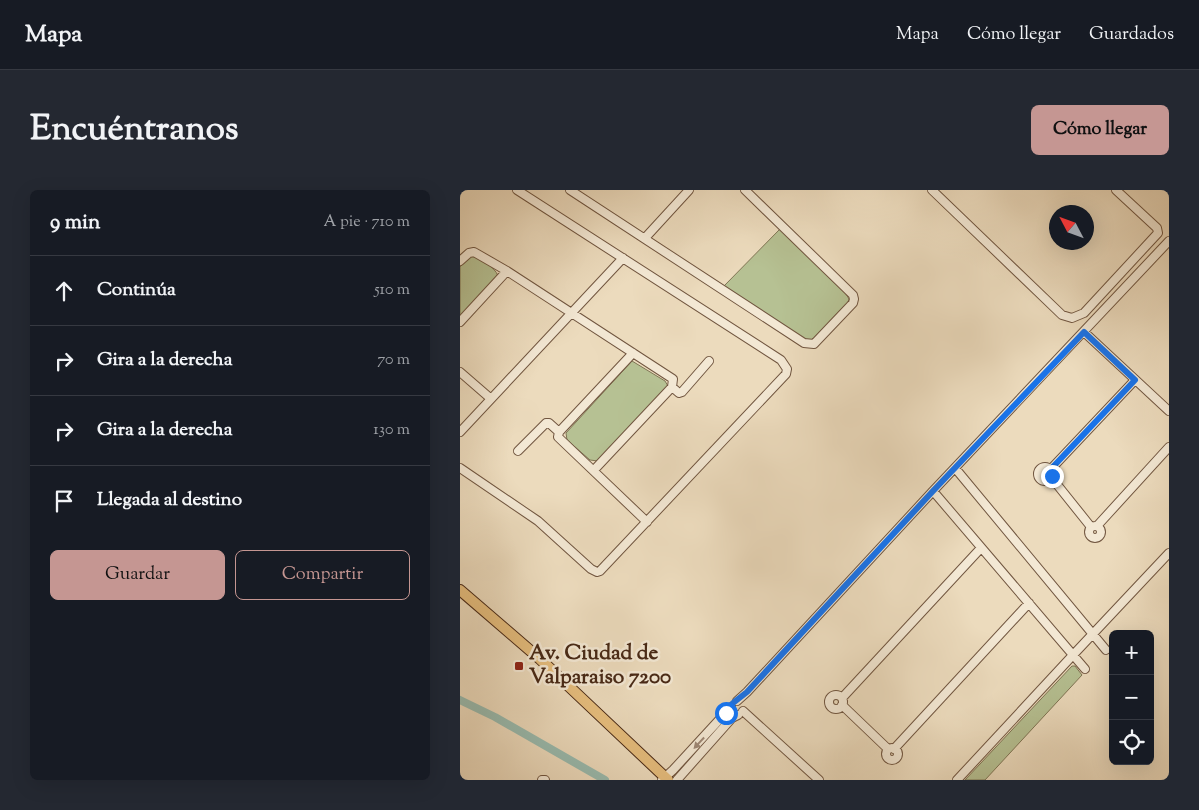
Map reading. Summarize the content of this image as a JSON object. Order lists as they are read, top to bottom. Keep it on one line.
{"places":{"transit":["Av. Ciudad de Valparaiso 7200"]},"north":"top left","page":{"header":"Mapa","nav":["Mapa","Cómo llegar","Guardados"],"title":"Encuéntranos","buttons":["Cómo llegar",["Guardar","Compartir"]],"heading":["9 min","A pie · 710 m"],"list":[["Continúa","510 m"],["Gira a la derecha","70 m"],["Gira a la derecha","130 m"],"Llegada al destino"],"map_buttons":["+","−"]}}
